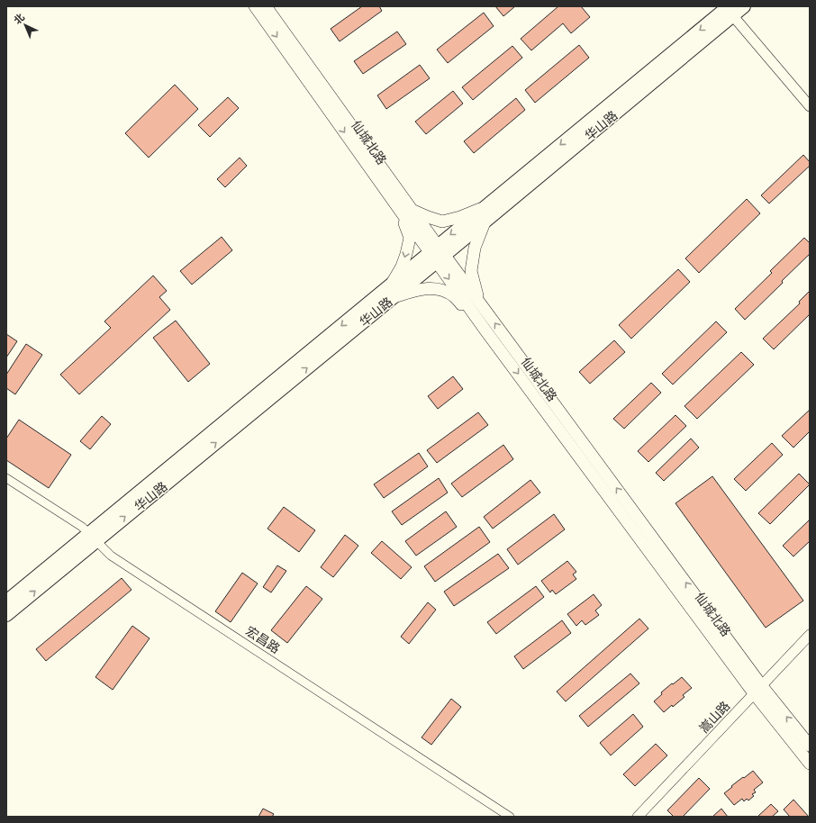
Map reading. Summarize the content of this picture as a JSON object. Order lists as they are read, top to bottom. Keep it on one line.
{"streets":{"main road":["华山路","仙城北路"],"street":["宏昌路","嵩山路"]},"crossings":[["华山路","仙城北路"],["华山路","宏昌路"],["仙城北路","嵩山路"]],"north":"top left"}
